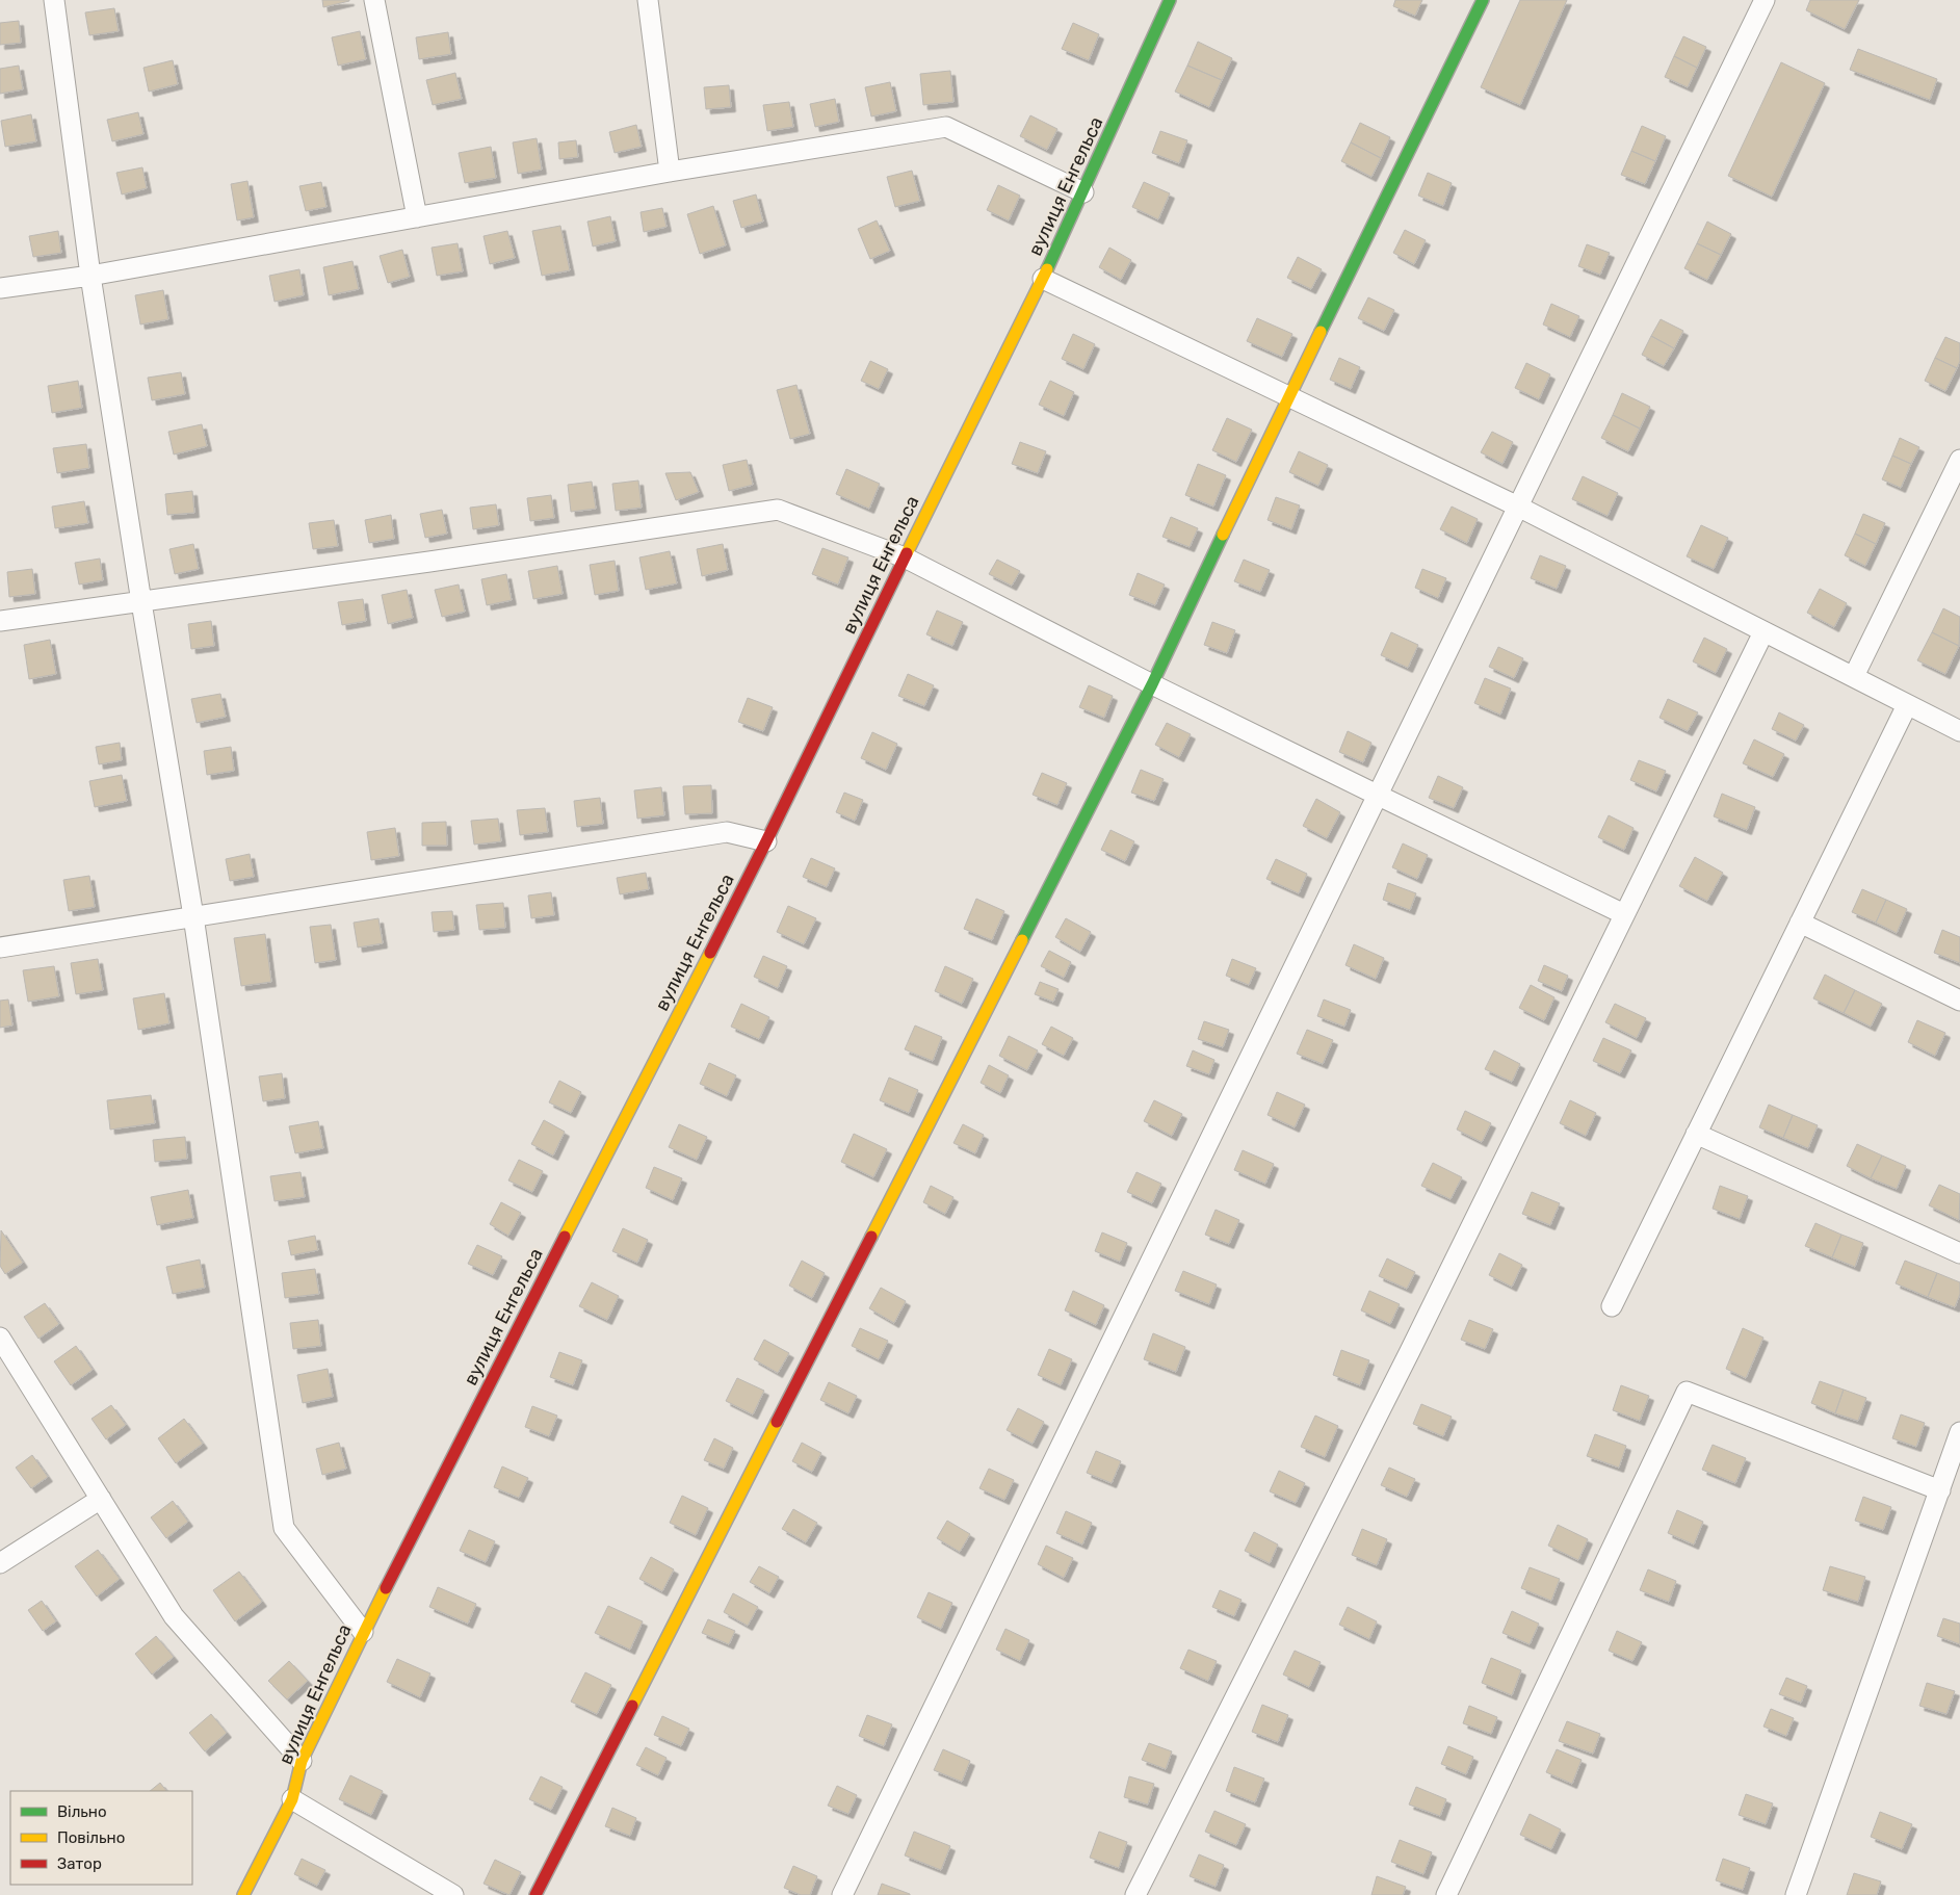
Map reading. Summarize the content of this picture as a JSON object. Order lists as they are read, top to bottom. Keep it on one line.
{"streets":{"street":["вулиця Енгельса"]},"legend":["Вільно","Повільно","Затор"]}
